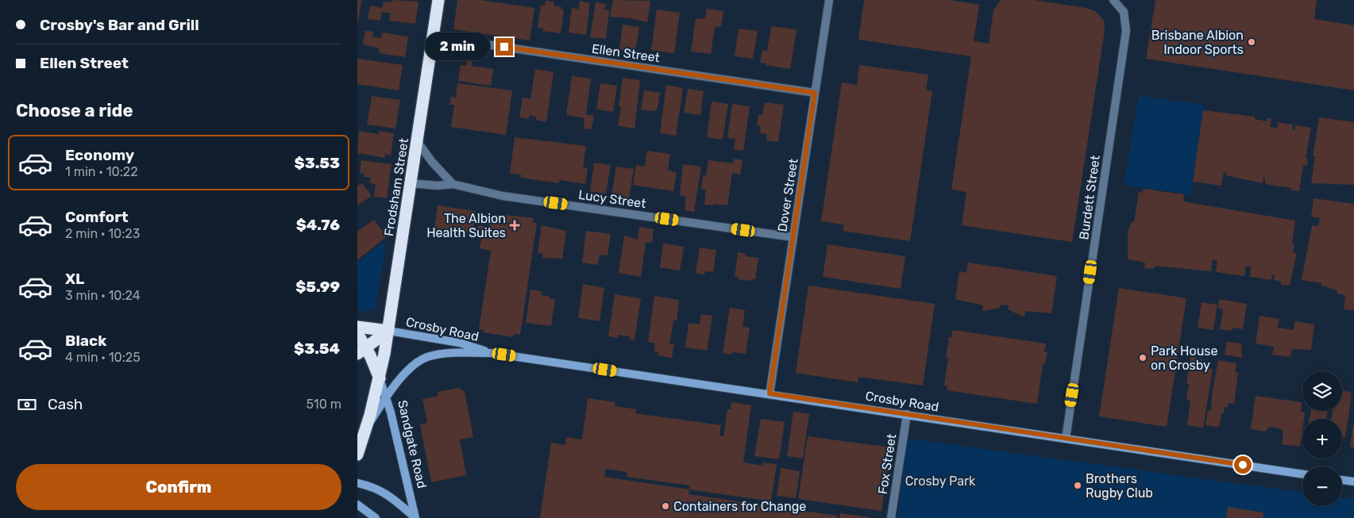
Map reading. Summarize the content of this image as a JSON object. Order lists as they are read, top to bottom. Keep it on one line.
{"streets":{"highway":["Frodsham Street","Sandgate Road"],"street":["Ellen Street","Dover Street","Burdett Street","Lucy Street","Crosby Road","Fox Street"]},"crossings":[["Ellen Street","Frodsham Street"],["Ellen Street","Dover Street"],["Frodsham Street","Lucy Street"],["Frodsham Street","Crosby Road"],["Frodsham Street","Sandgate Road"],["Dover Street","Lucy Street"],["Dover Street","Crosby Road"],["Burdett Street","Crosby Road"],["Crosby Road","Sandgate Road"],["Crosby Road","Fox Street"]],"parks":["Crosby Park"],"places":{"other":["Brisbane Albion Indoor Sports","Park House on Crosby","Brothers Rugby Club","Containers for Change"],"health":["The Albion Health Suites"]},"page":{"banner":["Crosby's Bar and Grill","Ellen Street"],"bubble":"2 min","heading":"Choose a ride","list":[{"name":"Economy","note":"1 min · 10:22","value":"$3.53"},{"name":"Comfort","note":"2 min · 10:23","value":"$4.76"},{"name":"XL","note":"3 min · 10:24","value":"$5.99"},{"name":"Black","note":"4 min · 10:25","value":"$3.54"}],"map_buttons":["+","−"],"pay":["Cash","510 m"],"buttons":"Confirm"}}
